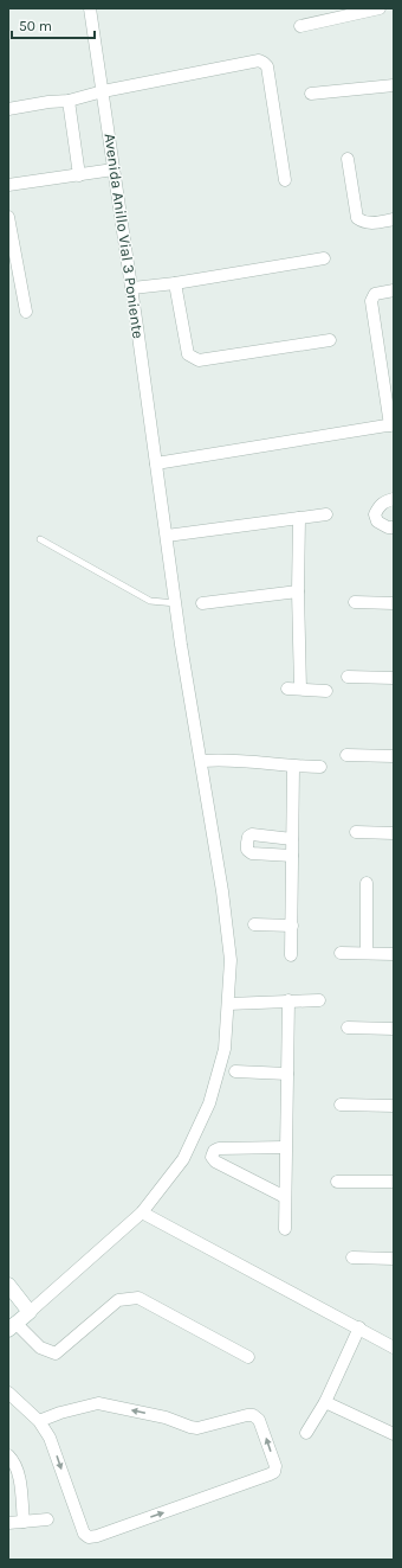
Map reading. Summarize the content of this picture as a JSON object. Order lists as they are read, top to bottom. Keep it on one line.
{"streets":{"street":["Avenida Anillo Vial 3 Poniente"]},"scale_bar":"50 m"}
